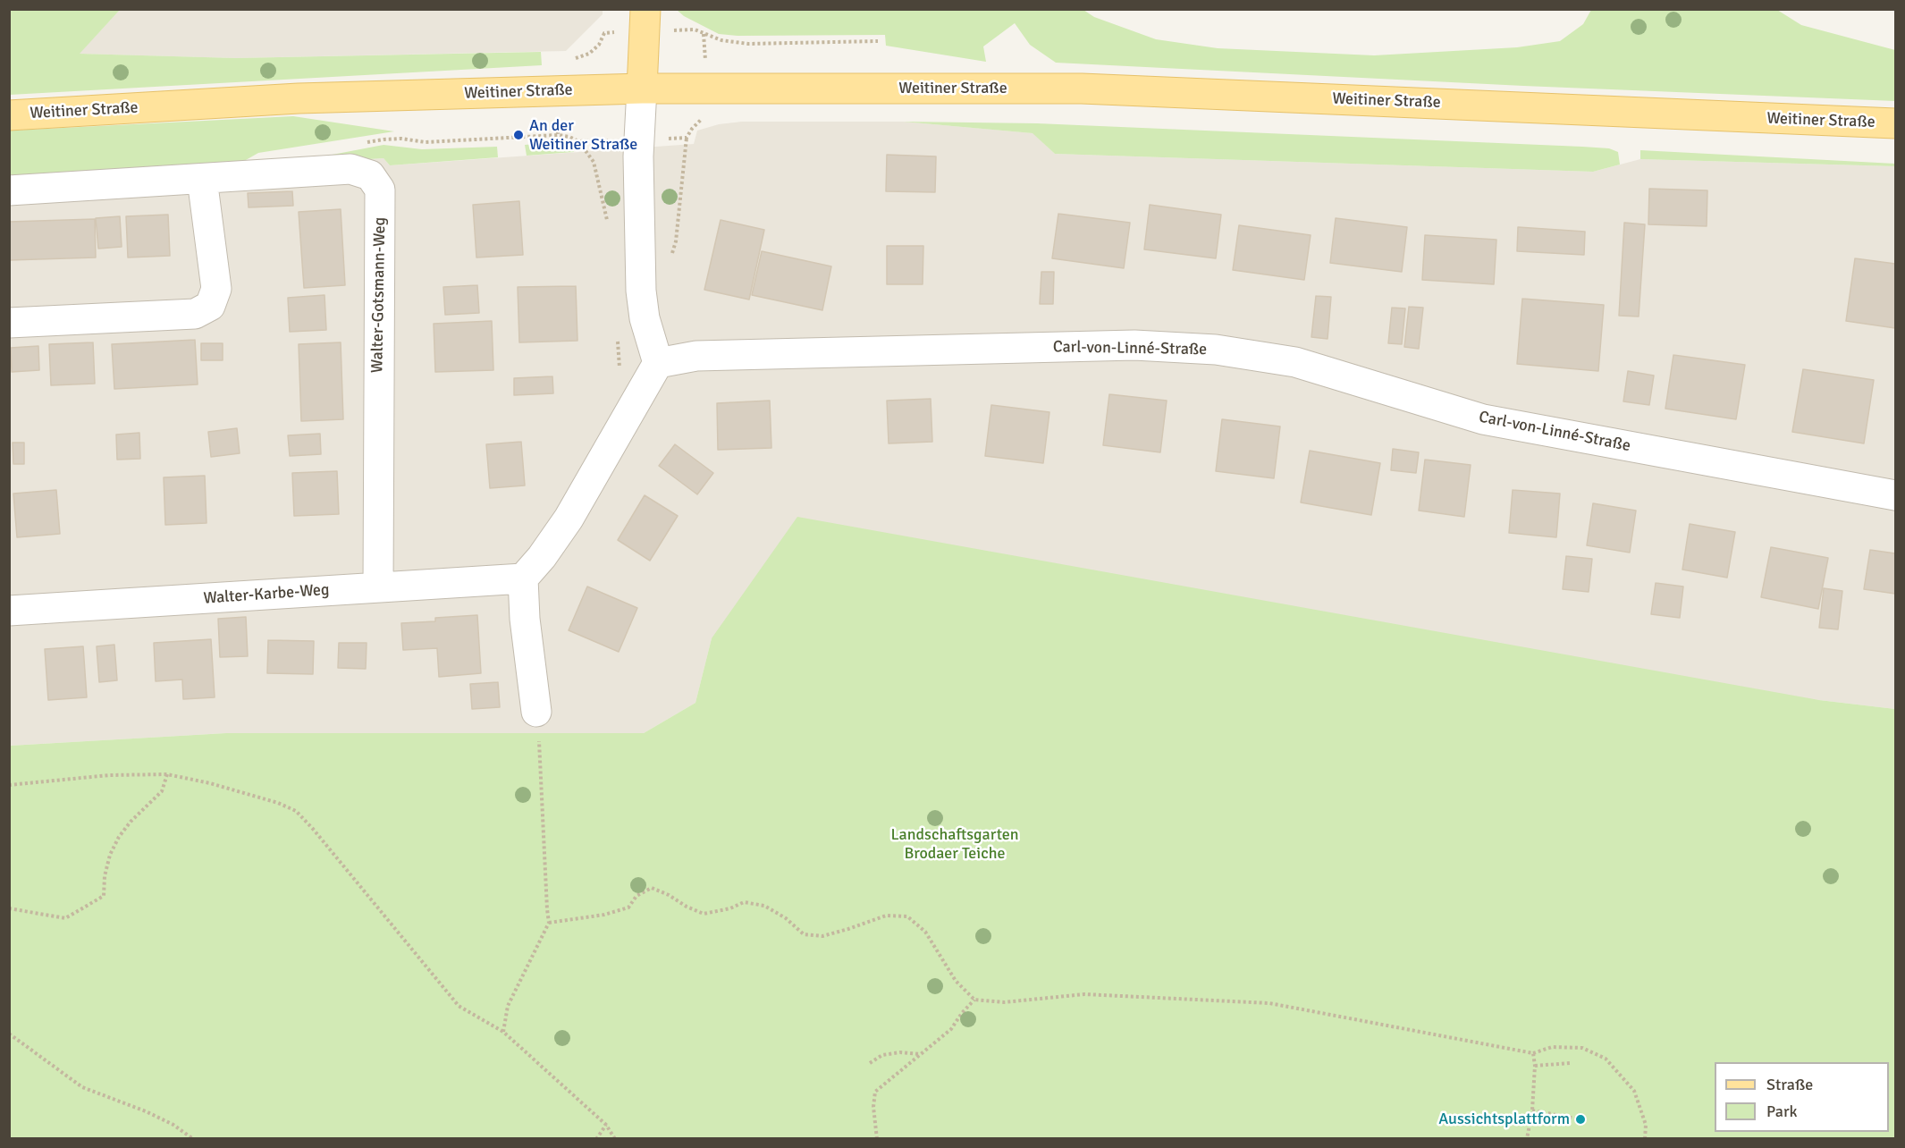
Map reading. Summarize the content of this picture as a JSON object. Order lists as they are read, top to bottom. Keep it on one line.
{"streets":{"main road":["Weitiner Straße"],"street":["Walter-Gotsmann-Weg","Carl-von-Linné-Straße","Walter-Karbe-Weg"]},"crossings":[["Walter-Gotsmann-Weg","Walter-Karbe-Weg"]],"parks":["Landschaftsgarten Brodaer Teiche"],"places":["An der Weitiner Straße","Aussichtsplattform"],"legend":["Straße","Park"]}
